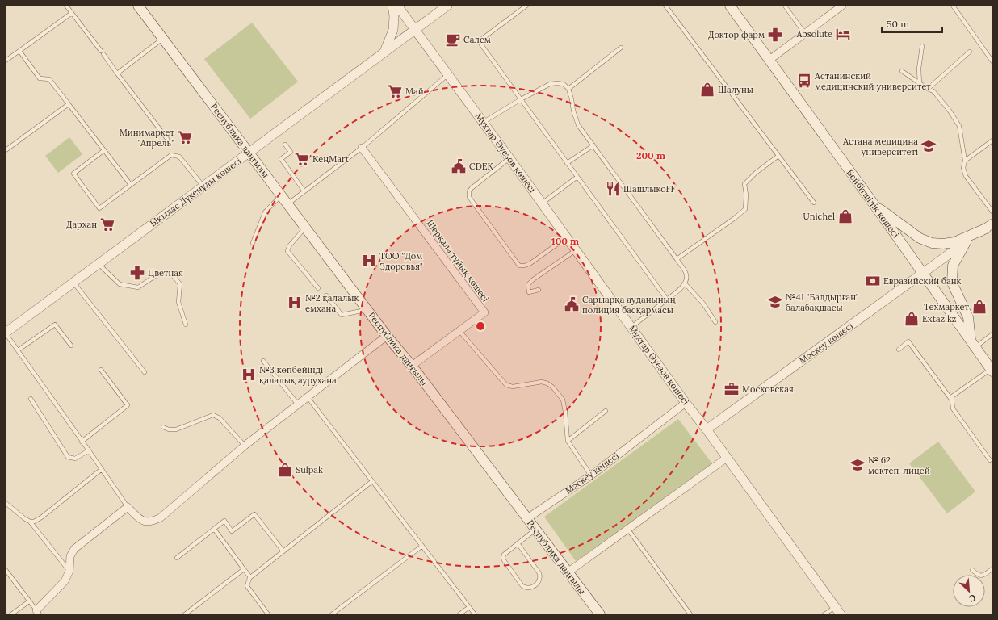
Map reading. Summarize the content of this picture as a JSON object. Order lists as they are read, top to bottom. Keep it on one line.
{"streets":{"main road":["Республика даңғылы","Бейбітшілік көшесі"],"street":["Мұхтар Әуезов көшесі","Ықылас Дүкенұлы көшесі","Шерқала тұйық көшесі","Мәскеу көшесі"]},"crossings":[["Республика даңғылы","Ықылас Дүкенұлы көшесі"],["Республика даңғылы","Шерқала тұйық көшесі"],["Республика даңғылы","Мәскеу көшесі"],["Мұхтар Әуезов көшесі","Ықылас Дүкенұлы көшесі"],["Мұхтар Әуезов көшесі","Мәскеу көшесі"],["Бейбітшілік көшесі","Мәскеу көшесі"]],"places":{"hotel":["Absolute"],"pharmacy":["Доктор фарм","Цветная"],"cafe":["Салем"],"bus stop":["Астанинский медицинский университет"],"shop":["Шалуны","Unichel","Техмаркет","Extaz.kz","Sulpak"],"supermarket":["Май","Минимаркет \"Апрель\"","КеңMart","Дархан"],"school or university":["Астана медицина университеті","№41 \"Балдырған\" балабақшасы","№ 62 мектеп-лицей"],"public building":["CDEK","Сарыарқа ауданының полиция басқармасы"],"restaurant":["ШашлыкoFF"],"hospital":["ТОО \"Дом Здоровья\"","№2 қалалық емхана","№3 көпбейінді қалалық аурухана"],"bank":["Евразийский банк"],"office":["Московская"]},"scale_bar":"50 m","north":"bottom right","rings":["200 m","100 m"]}
